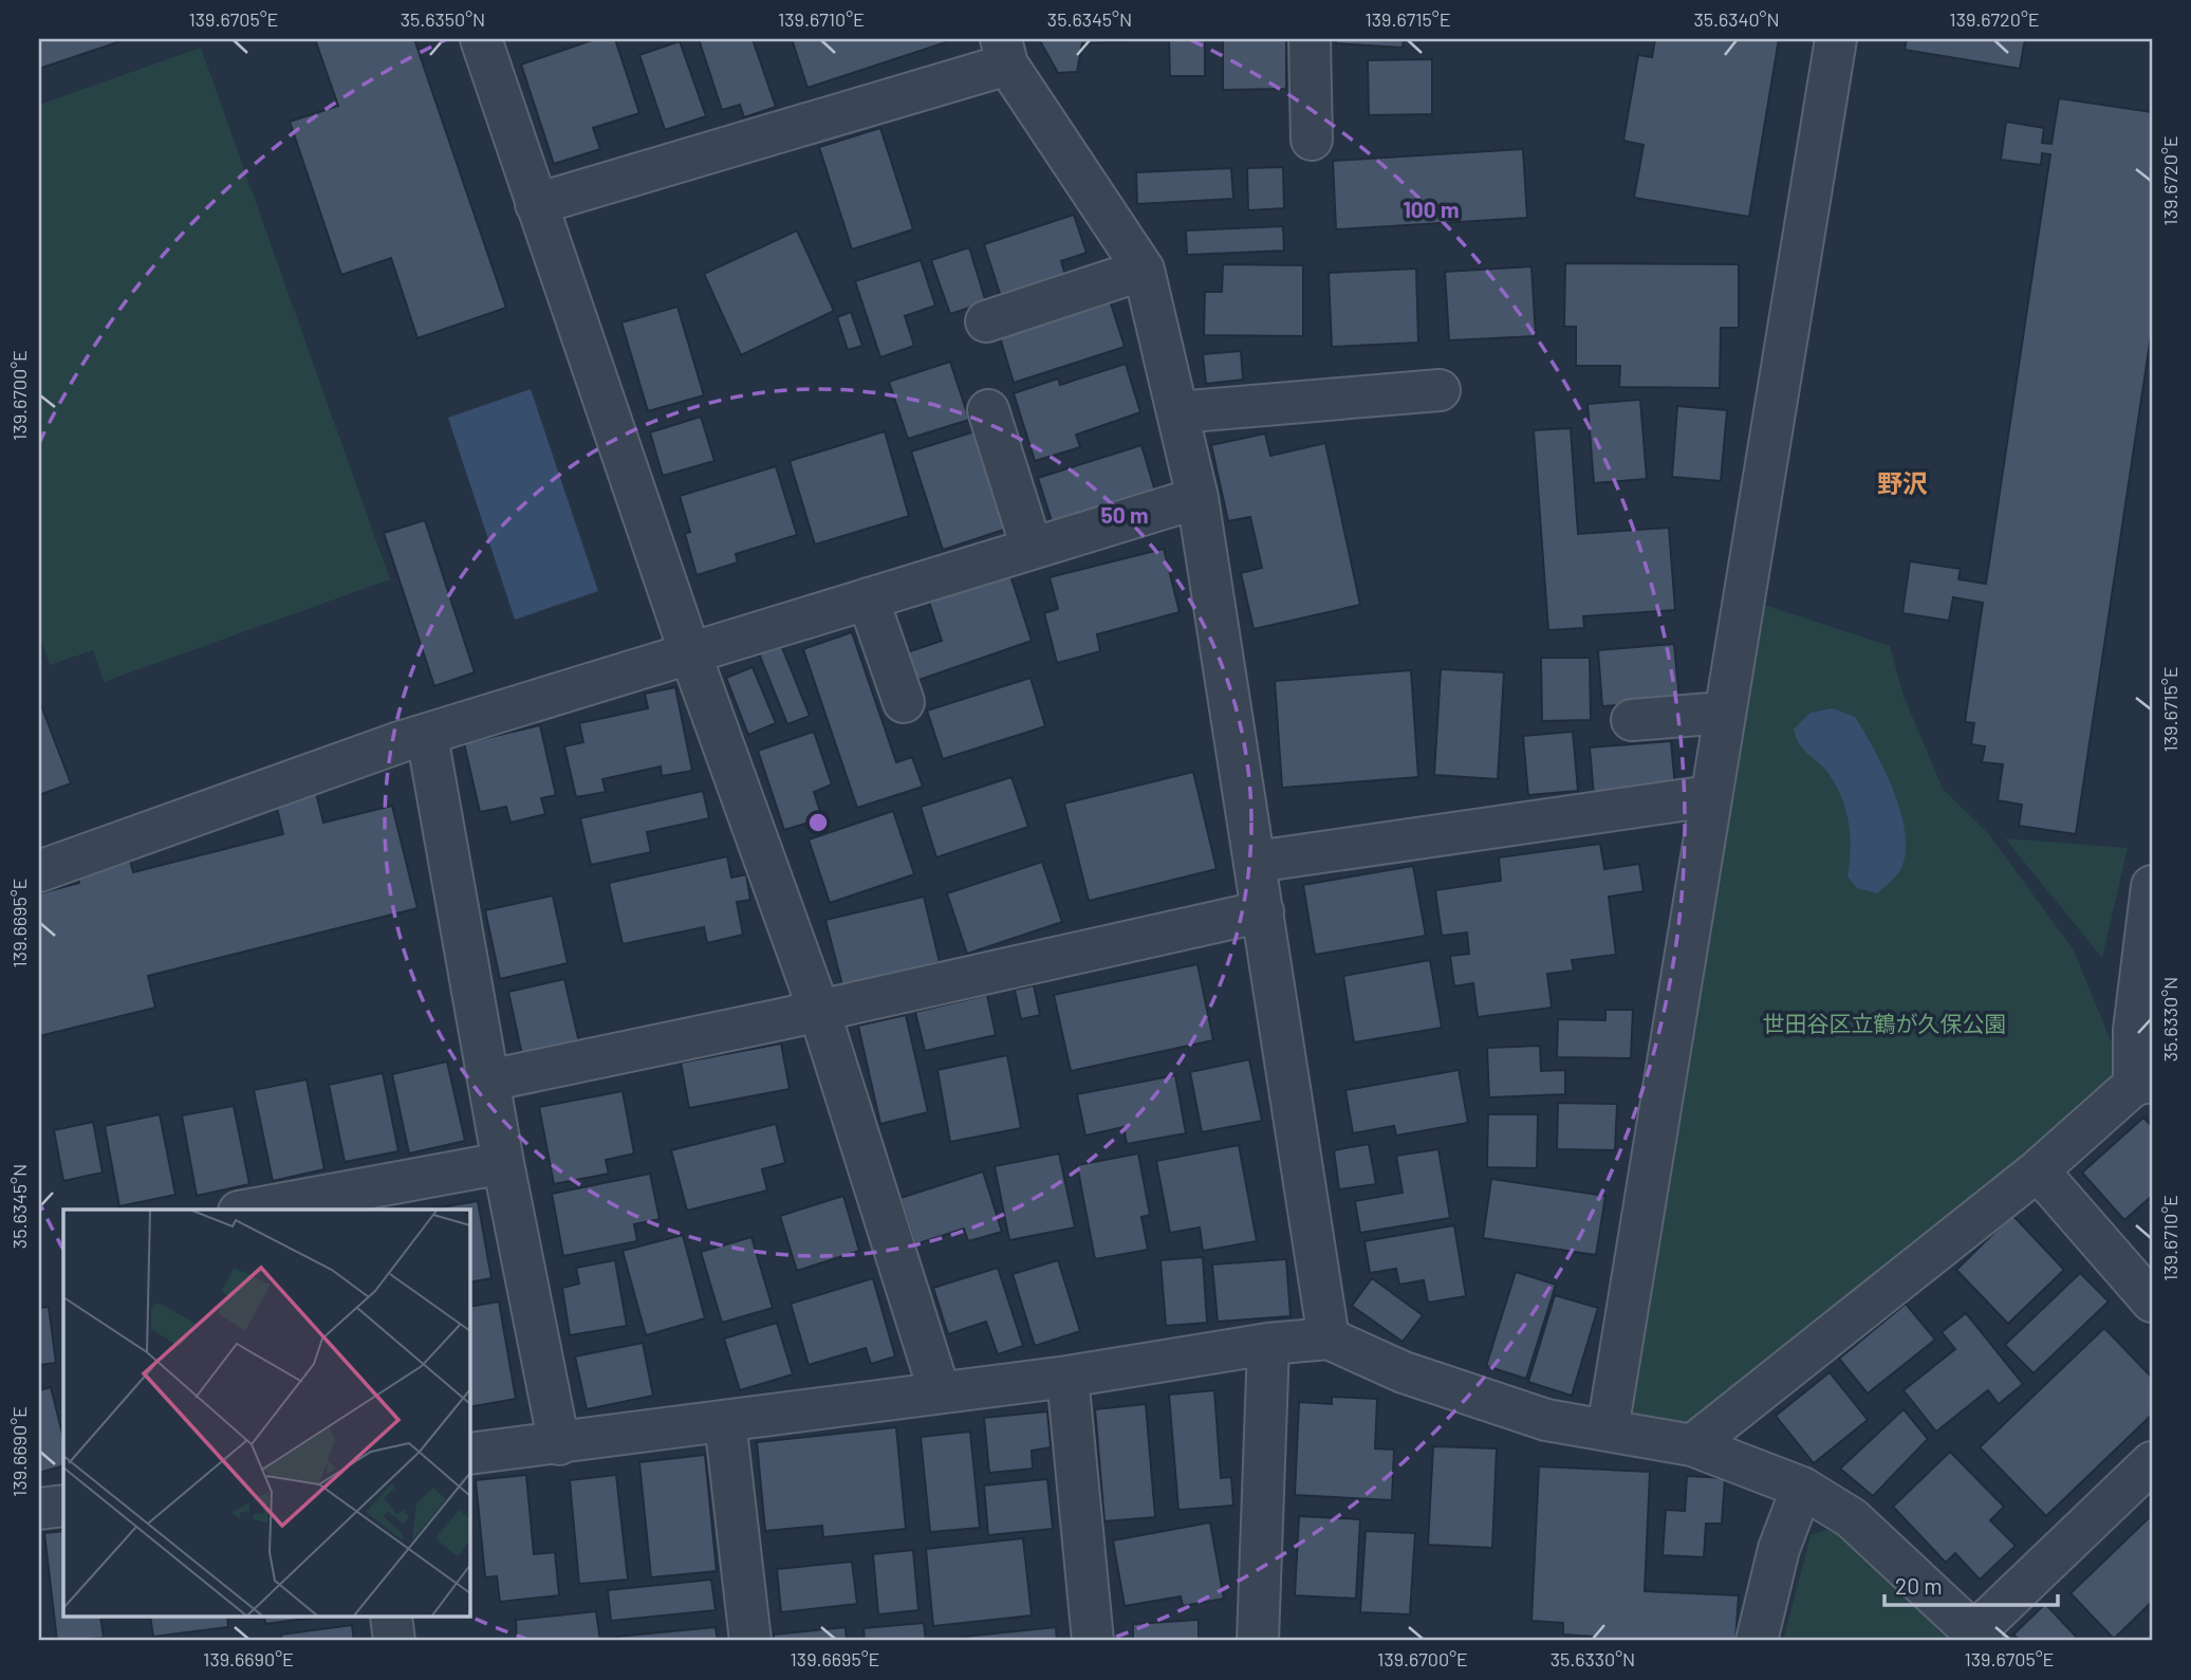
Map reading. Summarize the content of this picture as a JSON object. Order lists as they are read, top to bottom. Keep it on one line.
{"districts":["野沢"],"parks":["世田谷区立鶴が久保公園"],"scale_bar":"20 m","coordinates":["139.6705°E","35.6350°N","139.6710°E","35.6345°N","139.6715°E","35.6340°N","139.6720°E","139.6700°E","139.6695°E","35.6330°N","139.6690°E"],"rings":["100 m","50 m"]}
